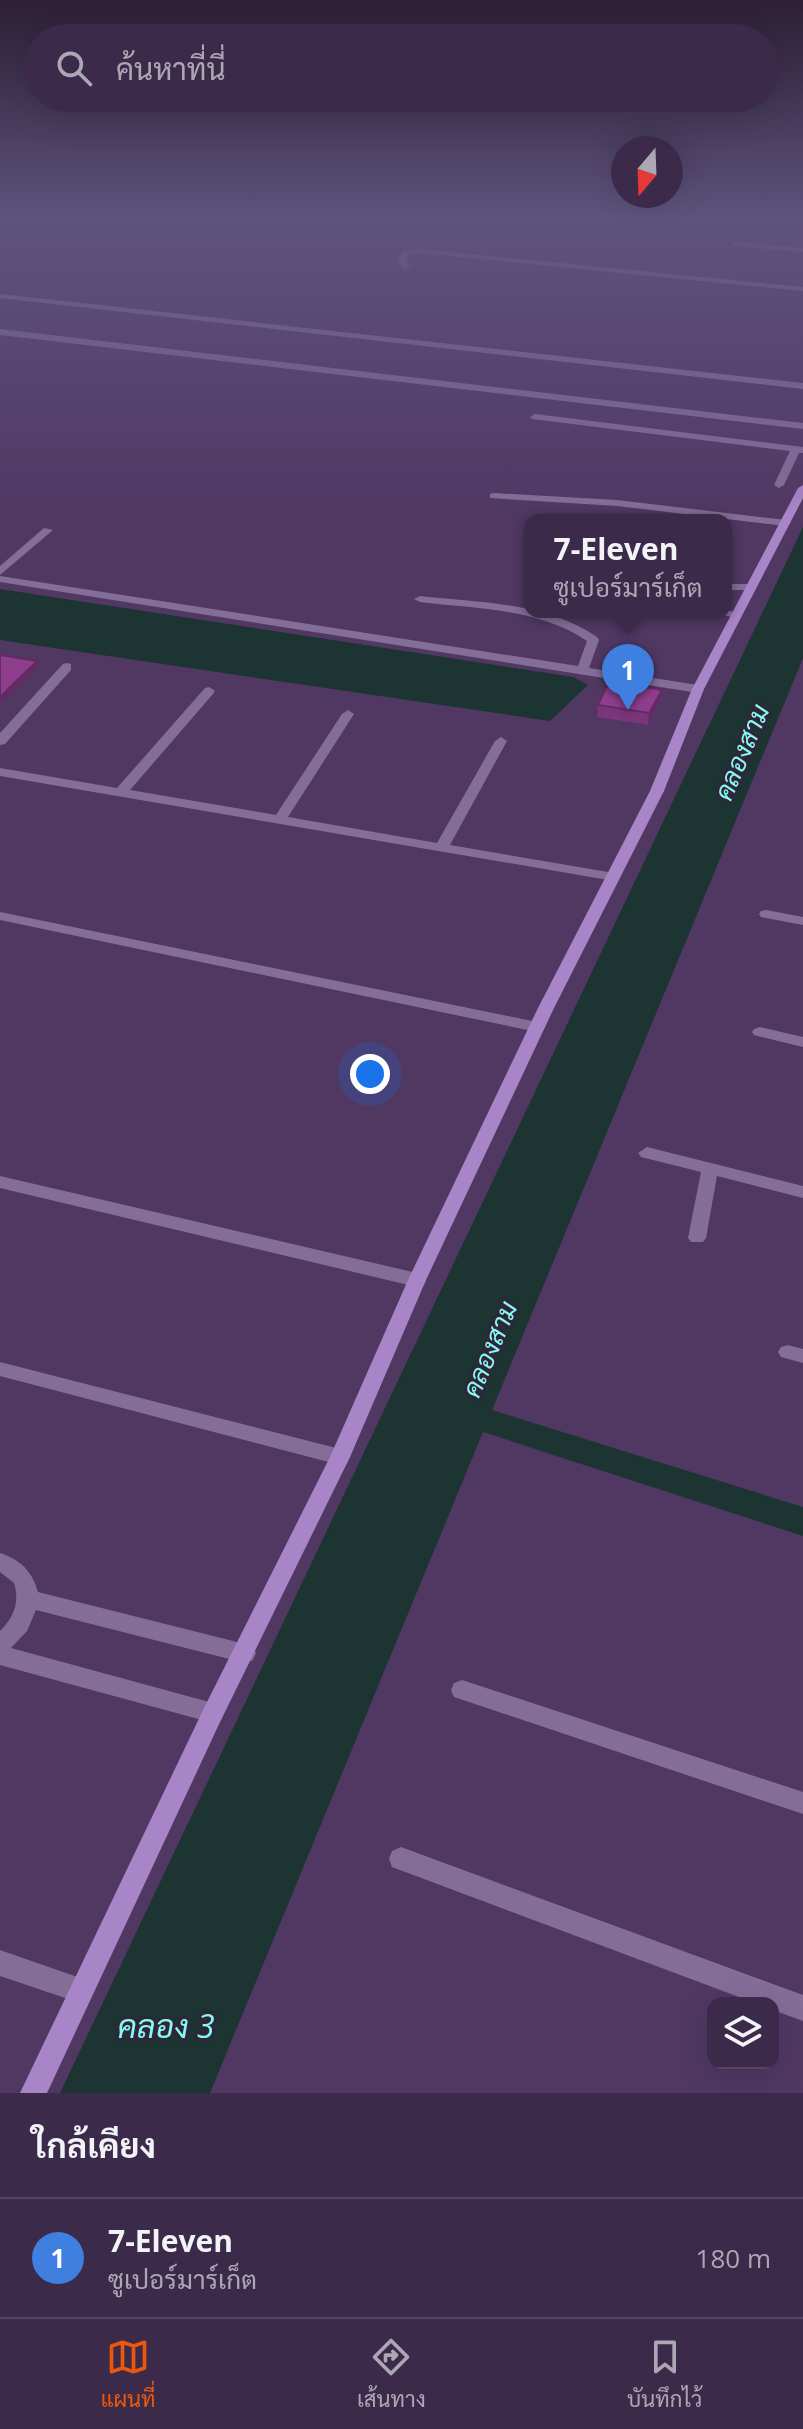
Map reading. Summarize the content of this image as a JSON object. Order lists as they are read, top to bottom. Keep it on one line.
{"water":["คลองสาม","คลอง 3"],"north":"bottom","page":{"search":"ค้นหาที่นี่","popup":["7-Eleven","ซูเปอร์มาร์เก็ต"],"pins":"1","heading":"ใกล้เคียง","list":[{"mark":"1","name":"7-Eleven","note":"ซูเปอร์มาร์เก็ต","value":"180 m"}],"nav":["แผนที่","เส้นทาง","บันทึกไว้"]}}
